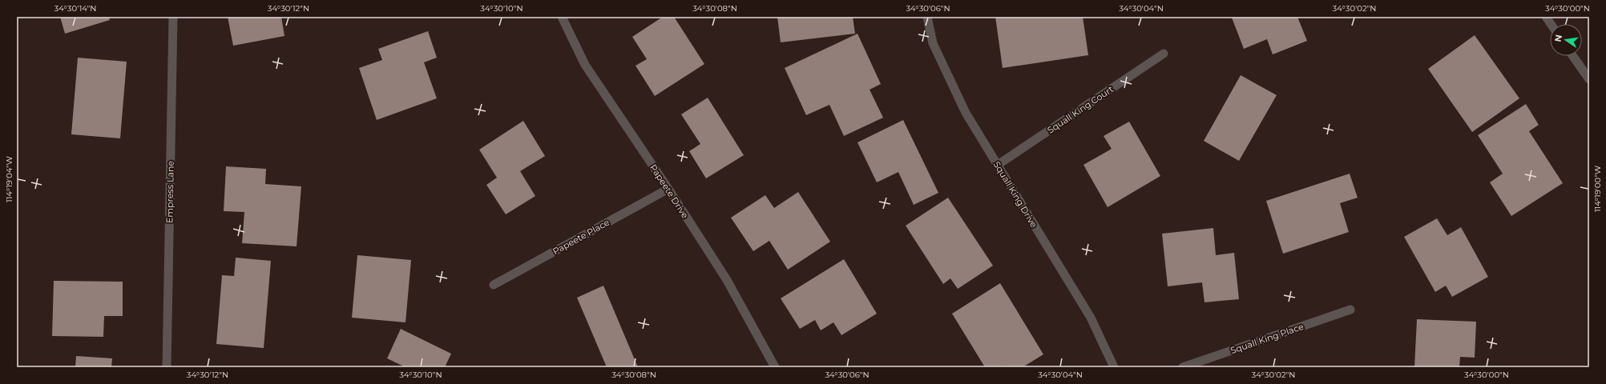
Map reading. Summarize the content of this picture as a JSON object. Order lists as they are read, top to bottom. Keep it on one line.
{"streets":{"street":["Squall King Court","Papeete Drive","Empress Lane","Squall King Drive","Papeete Place","Squall King Place"]},"crossings":[["Squall King Court","Squall King Drive"],["Papeete Drive","Papeete Place"]],"north":"left","coordinates":["34°30'14\"N","34°30'12\"N","34°30'10\"N","34°30'08\"N","34°30'06\"N","34°30'04\"N","34°30'02\"N","34°30'00\"N","114°19'04\"W","114°19'00\"W"]}
